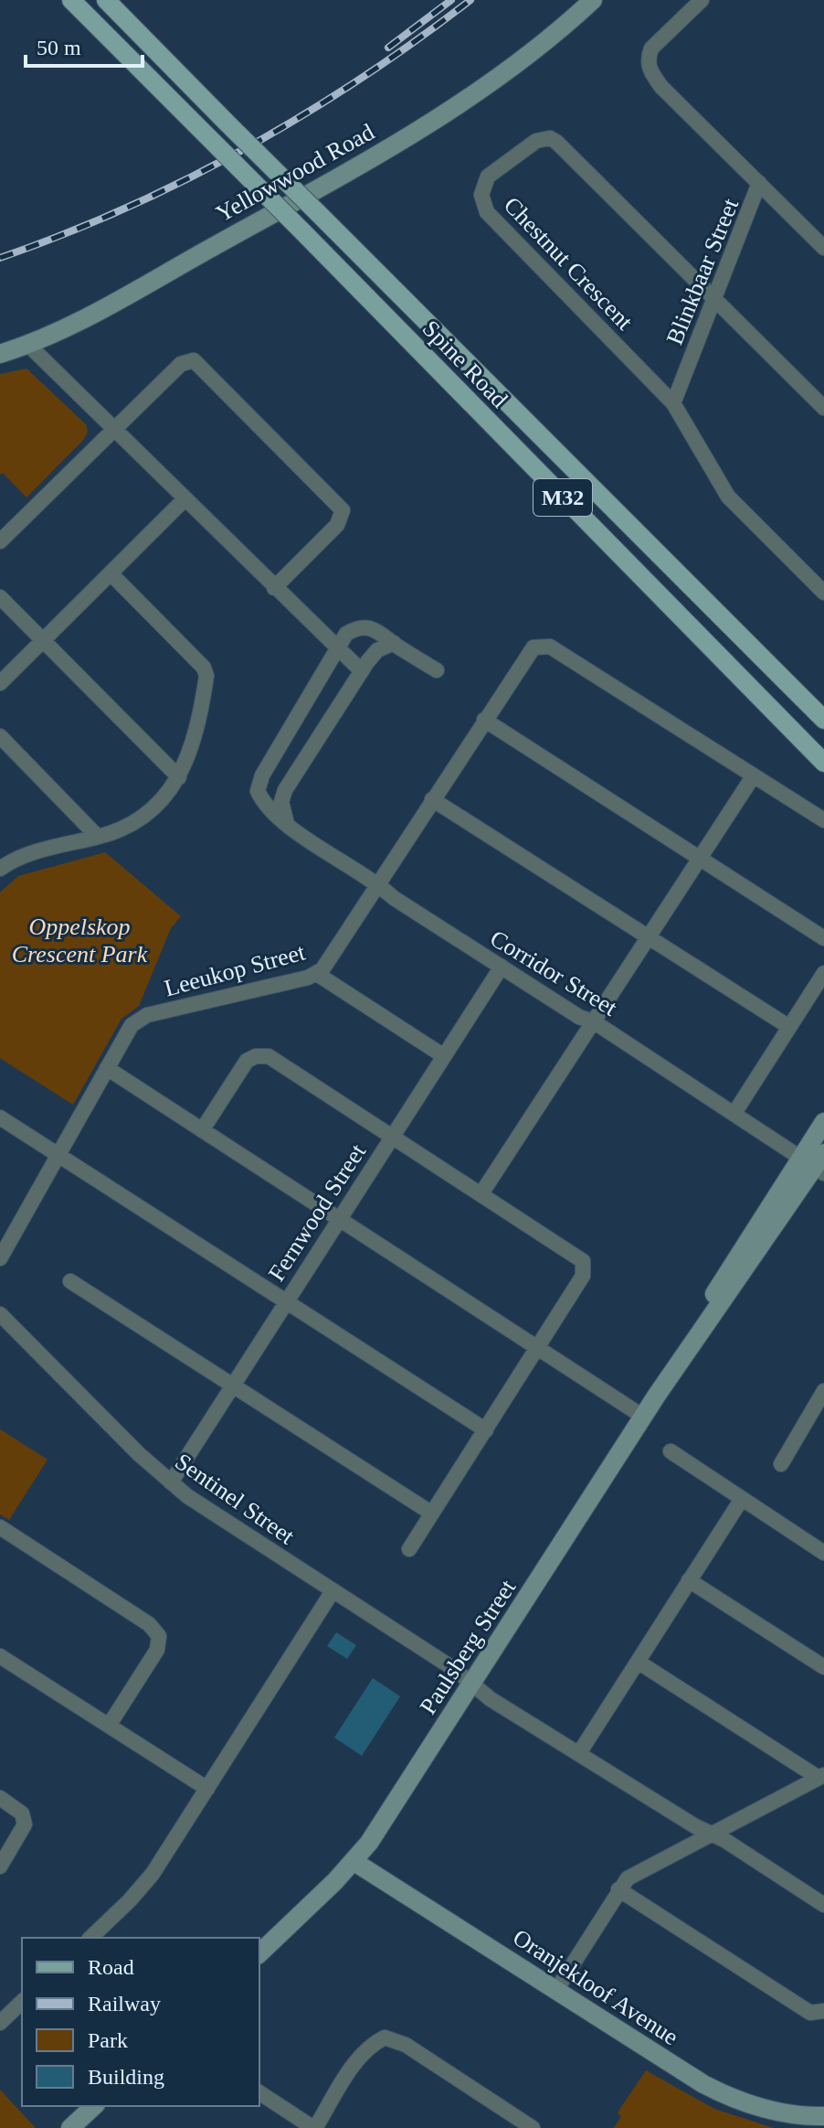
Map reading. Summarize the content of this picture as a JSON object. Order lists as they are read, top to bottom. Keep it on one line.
{"streets":{"main road":["Spine Road","M32"],"street":["Yellowwood Road","Chestnut Crescent","Blinkbaar Street","Leeukop Street","Corridor Street","Fernwood Street","Sentinel Street","Paulsberg Street","Oranjekloof Avenue"]},"crossings":[["Chestnut Crescent","Blinkbaar Street"],["Leeukop Street","Corridor Street"],["Corridor Street","Fernwood Street"],["Corridor Street","Paulsberg Street"],["Fernwood Street","Sentinel Street"],["Sentinel Street","Paulsberg Street"],["Paulsberg Street","Oranjekloof Avenue"]],"parks":["Oppelskop Crescent Park"],"legend":["Road","Railway","Park","Building"],"scale_bar":"50 m"}
